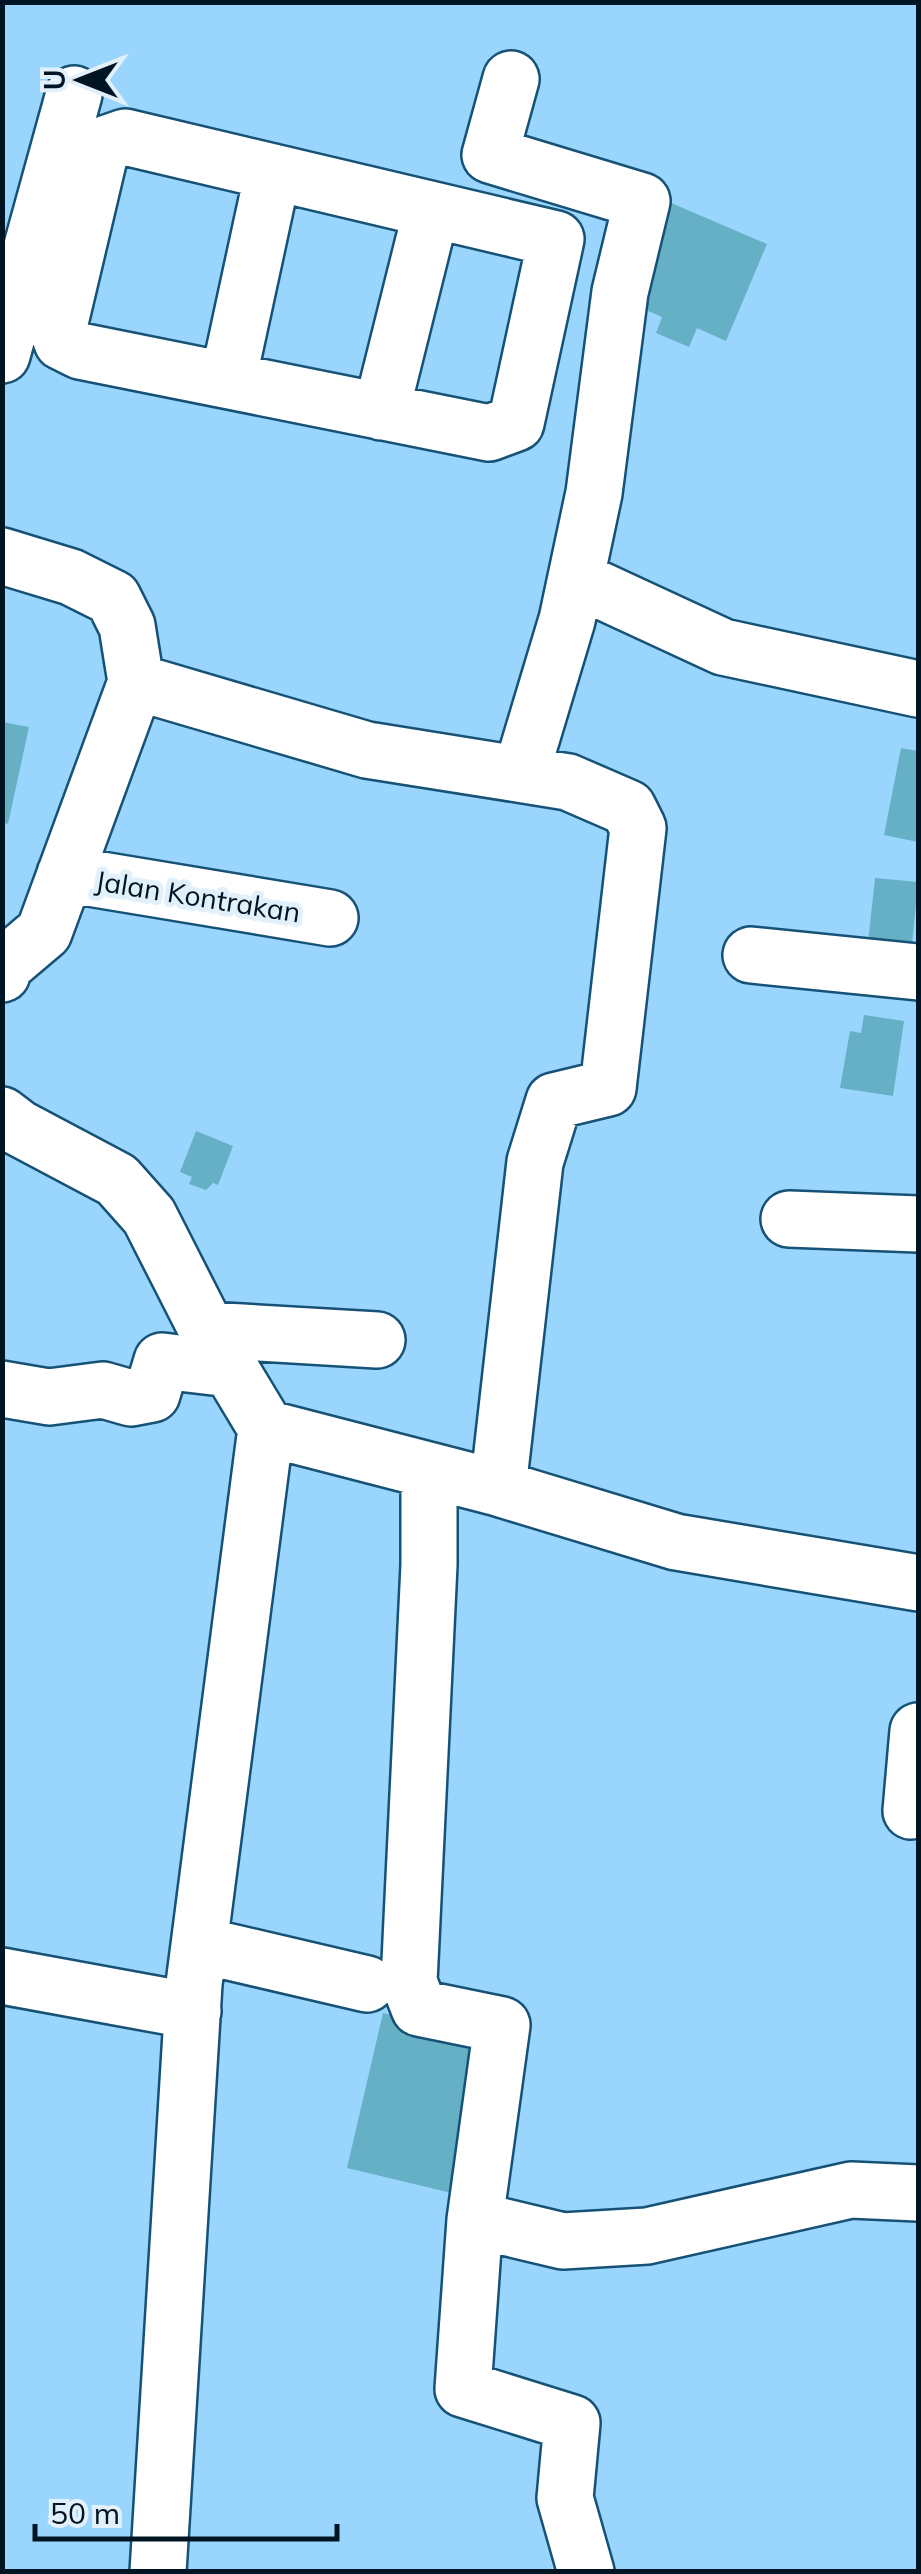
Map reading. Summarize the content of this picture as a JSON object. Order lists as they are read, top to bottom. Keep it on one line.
{"streets":{"street":["Jalan Kontrakan"]},"scale_bar":"50 m","north":"left"}
